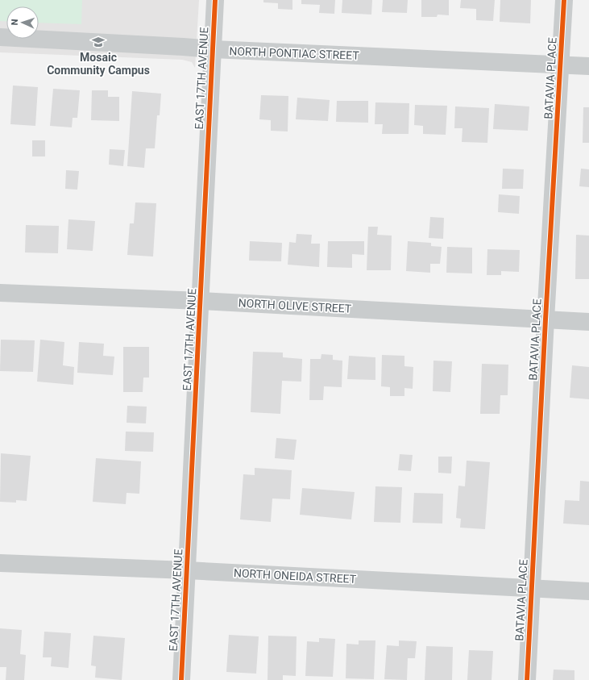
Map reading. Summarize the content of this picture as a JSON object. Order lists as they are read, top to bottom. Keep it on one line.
{"streets":{"street":["NORTH PONTIAC STREET","EAST 17TH AVENUE","BATAVIA PLACE","NORTH OLIVE STREET","NORTH ONEIDA STREET"]},"crossings":[["NORTH PONTIAC STREET","EAST 17TH AVENUE"],["NORTH PONTIAC STREET","BATAVIA PLACE"],["EAST 17TH AVENUE","NORTH OLIVE STREET"],["EAST 17TH AVENUE","NORTH ONEIDA STREET"],["BATAVIA PLACE","NORTH OLIVE STREET"],["BATAVIA PLACE","NORTH ONEIDA STREET"]],"places":{"school or university":["Mosaic Community Campus"]},"north":"left"}
